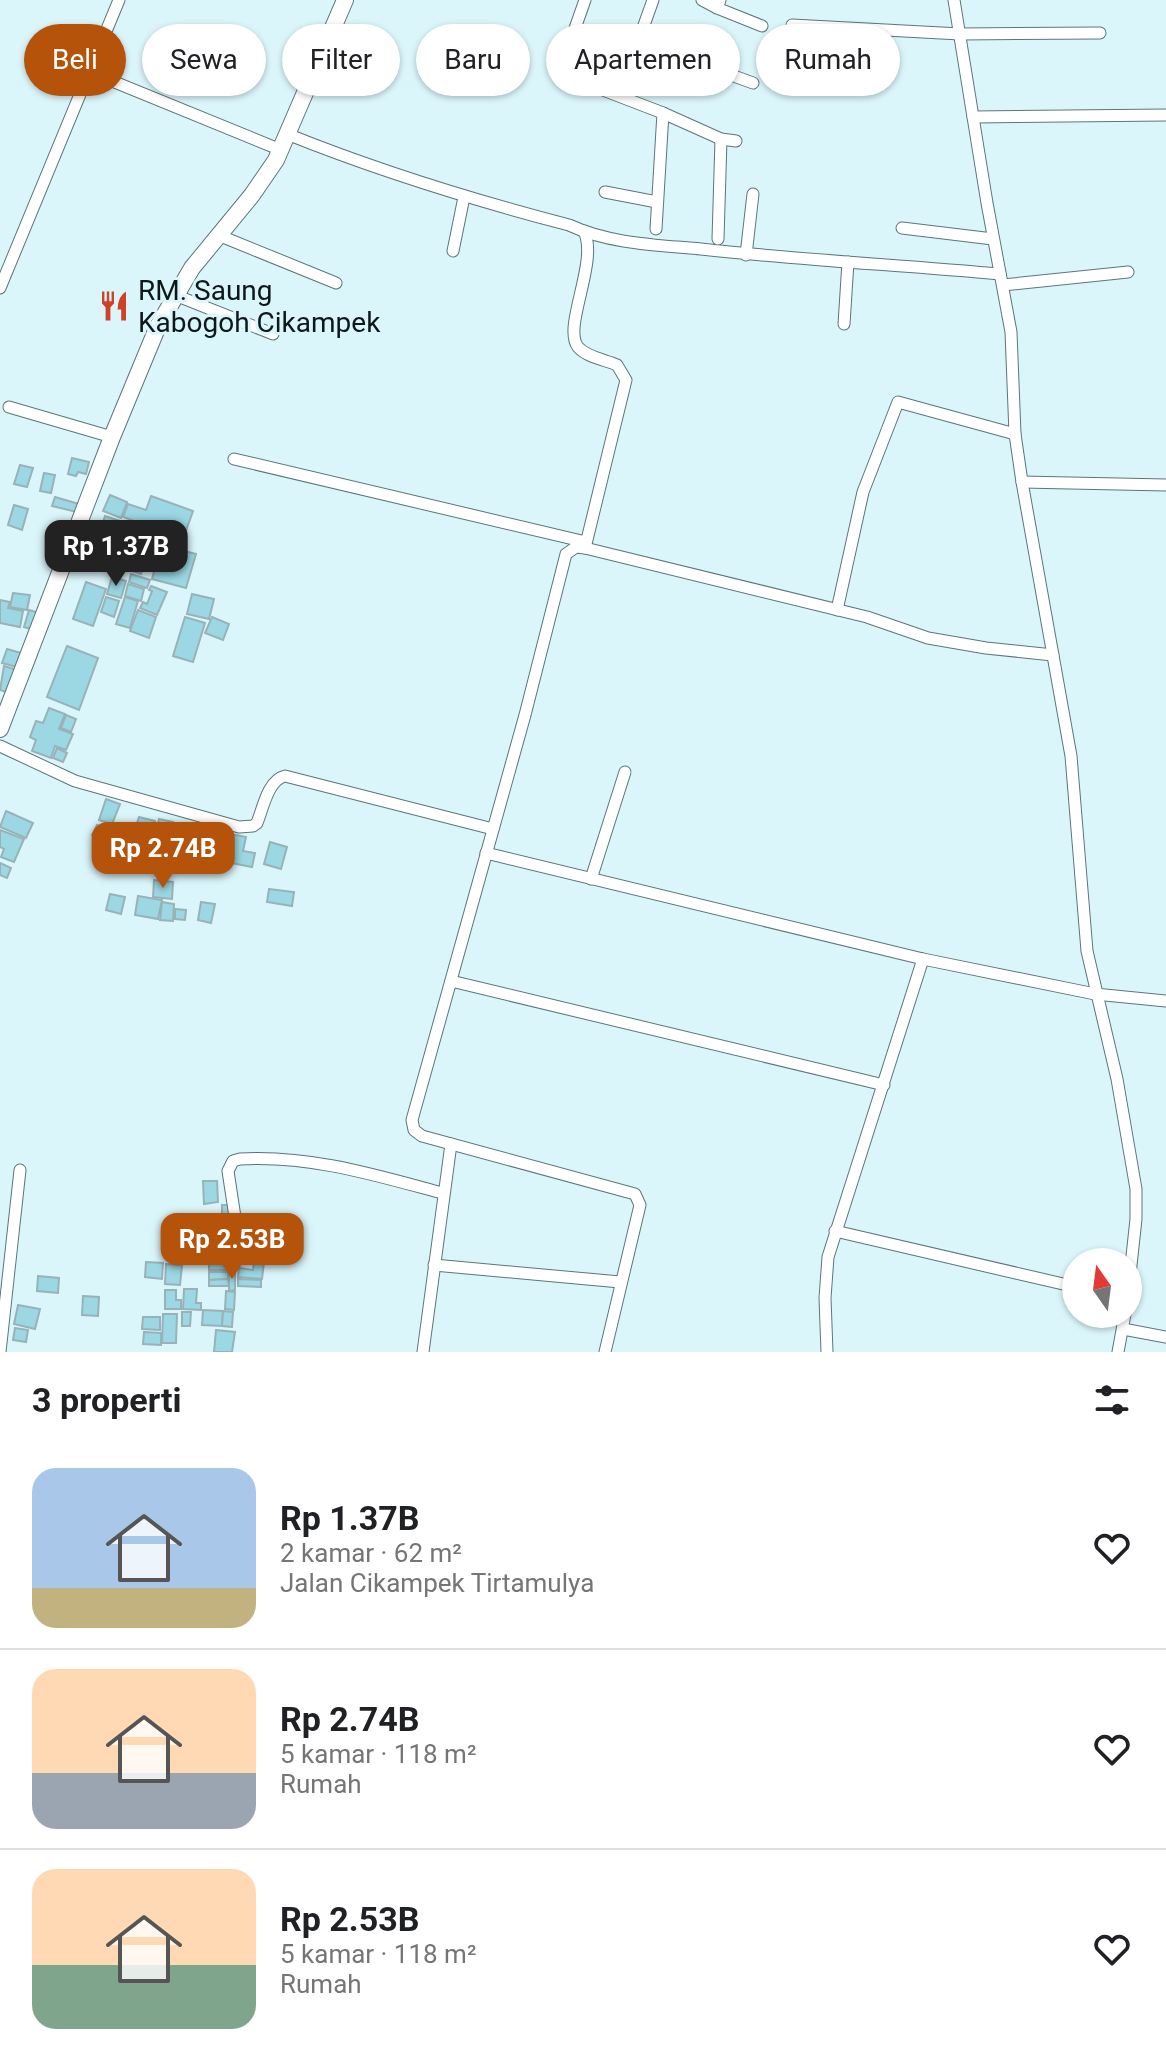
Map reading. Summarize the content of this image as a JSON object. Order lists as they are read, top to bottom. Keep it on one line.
{"places":{"restaurant":["RM. Saung Kabogoh Cikampek"]},"north":"top","page":{"chip":["Beli","Sewa","Filter","Baru","Apartemen","Rumah"],"price":["Rp 1.37B","Rp 2.74B","Rp 2.53B"],"heading":"3 properti","list":[{"name":"Rp 1.37B","note":"2 kamar · 62 m² · Jalan Cikampek Tirtamulya"},{"name":"Rp 2.74B","note":"5 kamar · 118 m² · Rumah"},{"name":"Rp 2.53B","note":"5 kamar · 118 m² · Rumah"}]}}
